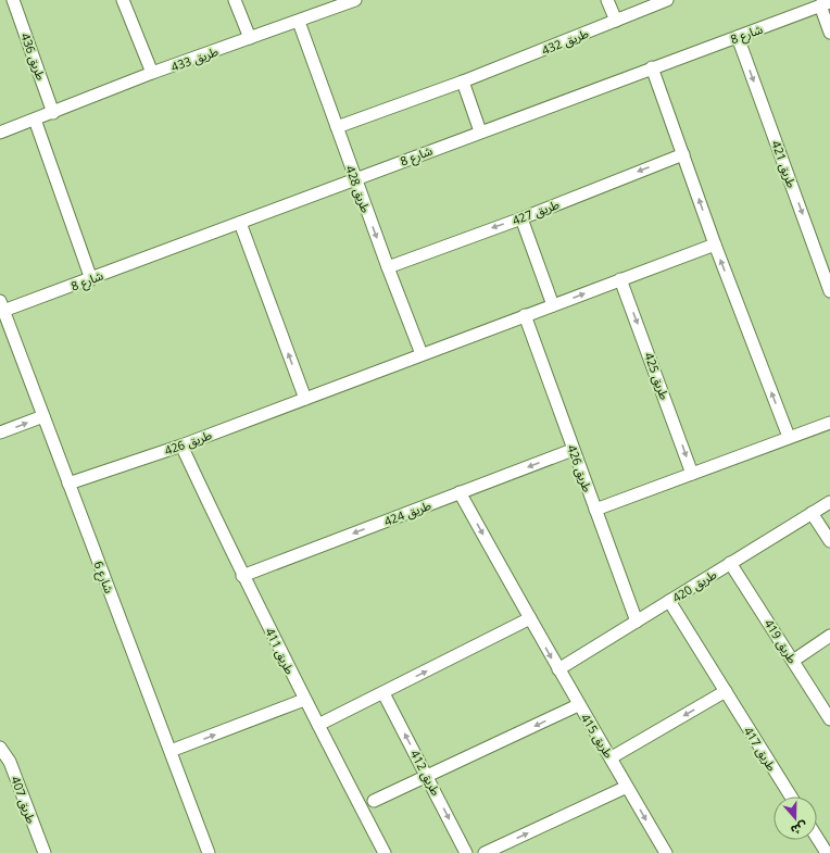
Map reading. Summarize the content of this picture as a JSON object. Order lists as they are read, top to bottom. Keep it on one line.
{"streets":{"street":["شارع 8","طريق 432","طريق 436","طريق 433","طريق 421","طريق 428","طريق 427","طريق 425","طريق 426","طريق 424","شارع 6","طريق 420","طريق 419","طريق 411","طريق 415","طريق 417","طريق 412","طريق 407"]},"crossings":[["شارع 8","طريق 421"],["شارع 8","طريق 428"],["شارع 8","شارع 6"],["طريق 432","طريق 428"],["طريق 436","طريق 433"],["طريق 433","طريق 428"],["طريق 428","طريق 427"],["طريق 428","طريق 426"],["طريق 425","طريق 426"],["طريق 426","طريق 424"],["طريق 426","شارع 6"],["طريق 426","طريق 420"],["طريق 426","طريق 411"],["طريق 424","طريق 411"],["طريق 424","طريق 415"],["طريق 420","طريق 419"],["طريق 420","طريق 415"],["طريق 420","طريق 417"]],"one_way":["طريق 427","طريق 424","طريق 415"],"north":"bottom"}
